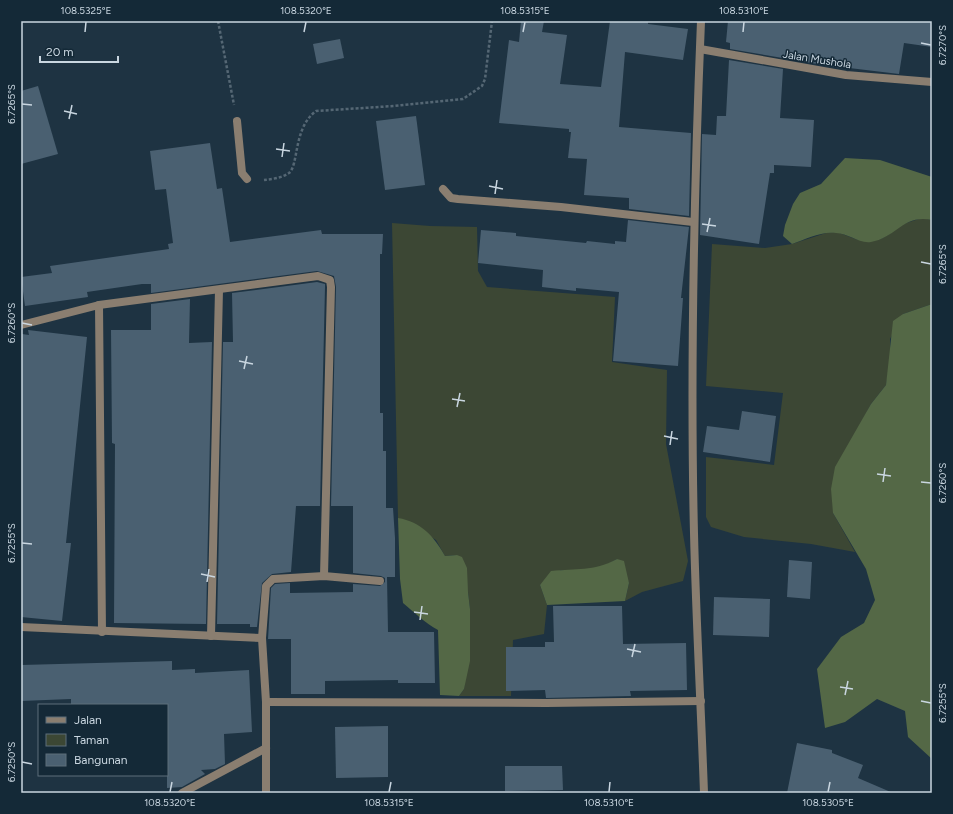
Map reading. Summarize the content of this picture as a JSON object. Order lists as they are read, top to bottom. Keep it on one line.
{"streets":{"street":["Jalan Mushola"]},"legend":["Jalan","Taman","Bangunan"],"scale_bar":"20 m","coordinates":["108.5325°E","108.5320°E","108.5315°E","108.5310°E","6.7270°S","6.7265°S","6.7260°S","6.7255°S","6.7250°S","108.5305°E"]}
